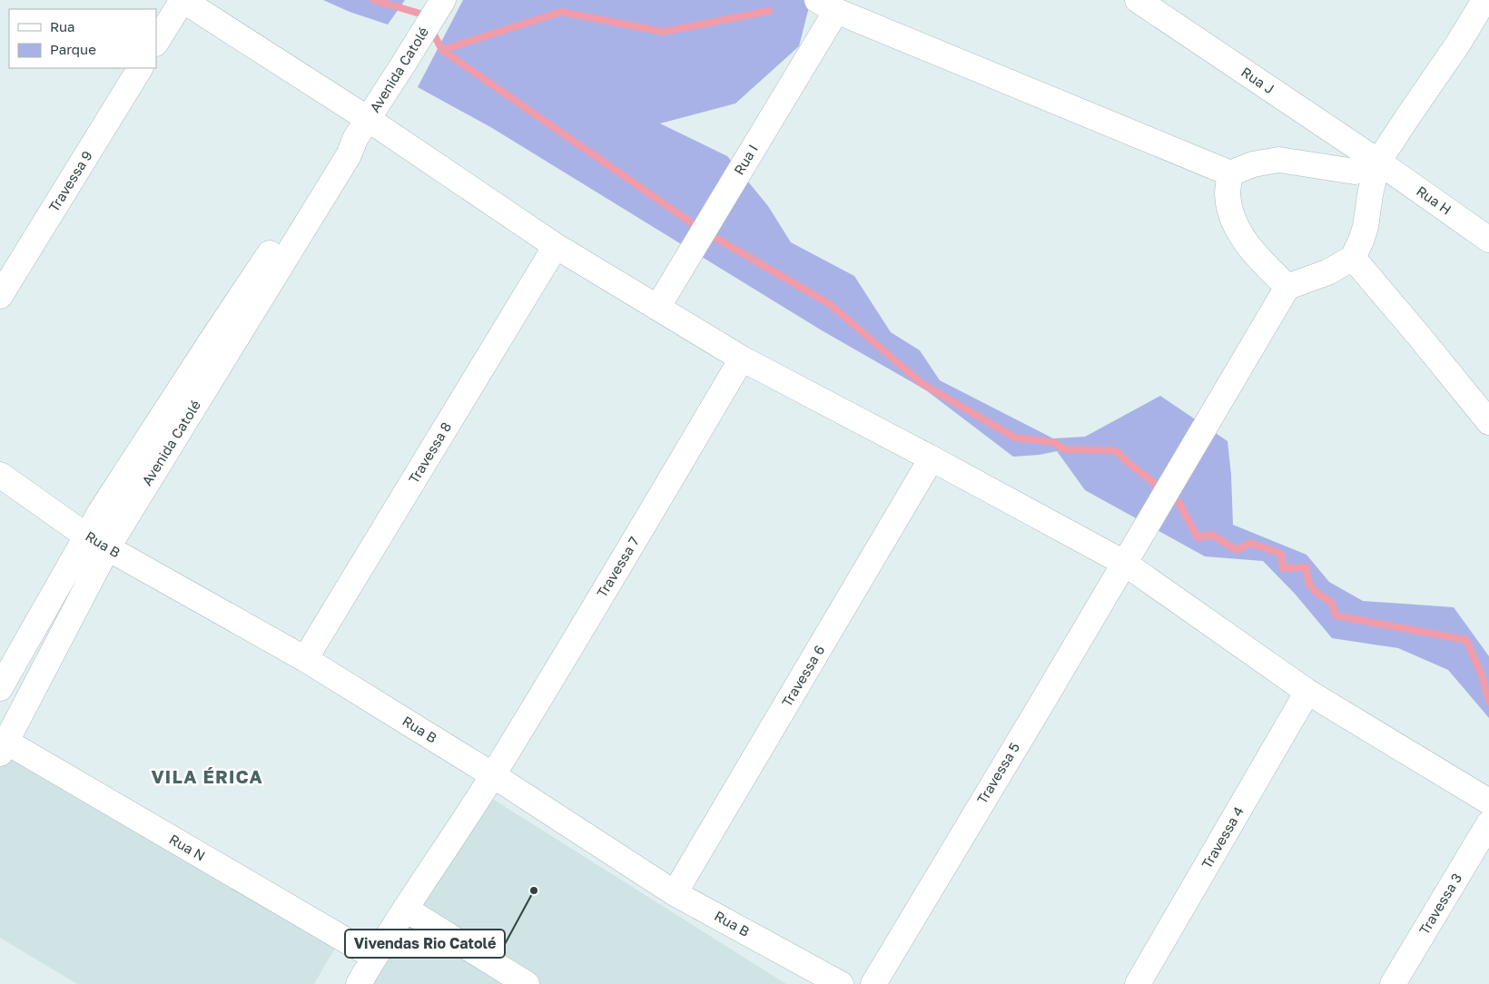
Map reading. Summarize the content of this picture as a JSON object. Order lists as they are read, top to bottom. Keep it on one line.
{"streets":{"street":["Avenida Catolé","Rua J","Rua I","Travessa 9","Rua H","Travessa 8","Rua B","Travessa 7","Travessa 6","Travessa 5","Travessa 4","Rua N","Travessa 3"]},"crossings":[["Avenida Catolé","Rua B"],["Avenida Catolé","Rua N"],["Rua J","Rua H"],["Travessa 8","Rua B"],["Rua B","Travessa 7"],["Rua B","Travessa 6"],["Travessa 7","Rua N"]],"districts":["VILA ÉRICA"],"places":["Vivendas Rio Catolé"],"legend":["Rua","Parque"]}
